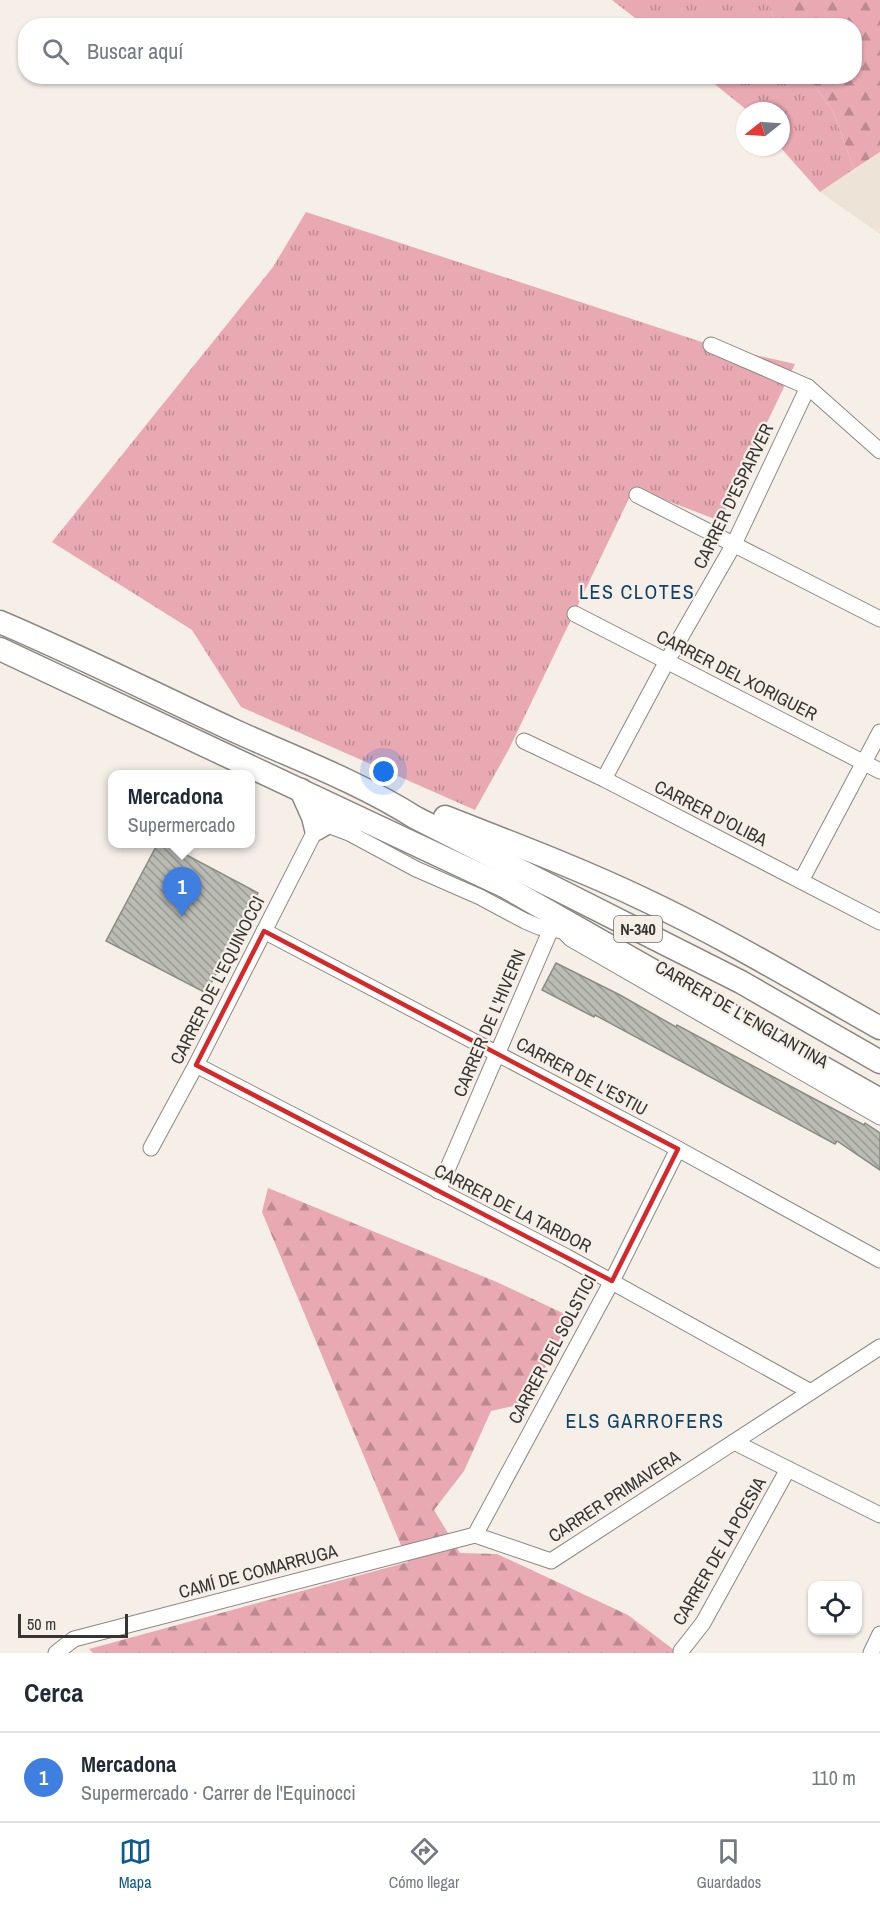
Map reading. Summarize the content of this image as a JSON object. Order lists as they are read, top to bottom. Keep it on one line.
{"streets":{"main road":["N-340"],"street":["CARRER D'ESPARVER","CARRER DEL XORIGUER","CARRER D'OLIBA","CARRER DE L'EQUINOCCI","CARRER DE L'ENGLANTINA","CARRER DE L'HIVERN","CARRER DE L'ESTIU","CARRER DE LA TARDOR","CARRER DEL SOLSTICI","CARRER PRIMAVERA","CARRER DE LA POESIA","CAMÍ DE COMARRUGA"]},"crossings":[["CARRER D'ESPARVER","CARRER DEL XORIGUER"],["CARRER D'ESPARVER","CARRER D'OLIBA"],["CARRER DE L'EQUINOCCI","CARRER DE L'ENGLANTINA"],["CARRER DE L'EQUINOCCI","CARRER DE L'ESTIU"],["CARRER DE L'EQUINOCCI","CARRER DE LA TARDOR"],["CARRER DE L'ENGLANTINA","CARRER DE L'HIVERN"],["CARRER DE L'HIVERN","CARRER DE L'ESTIU"],["CARRER DE L'HIVERN","CARRER DE LA TARDOR"],["CARRER DE L'ESTIU","CARRER DEL SOLSTICI"],["CARRER DE LA TARDOR","CARRER DEL SOLSTICI"],["CARRER DE LA TARDOR","CARRER PRIMAVERA"],["CARRER DEL SOLSTICI","CARRER PRIMAVERA"],["CARRER DEL SOLSTICI","CAMÍ DE COMARRUGA"],["CARRER PRIMAVERA","CAMÍ DE COMARRUGA"]],"districts":["LES CLOTES","ELS GARROFERS"],"scale_bar":"50 m","north":"left","page":{"search":"Buscar aquí","popup":["Mercadona","Supermercado"],"pins":"1","scale":"50 m","heading":"Cerca","list":[{"mark":"1","name":"Mercadona","note":"Supermercado · Carrer de l'Equinocci","value":"110 m"}],"nav":["Mapa","Cómo llegar","Guardados"]}}
